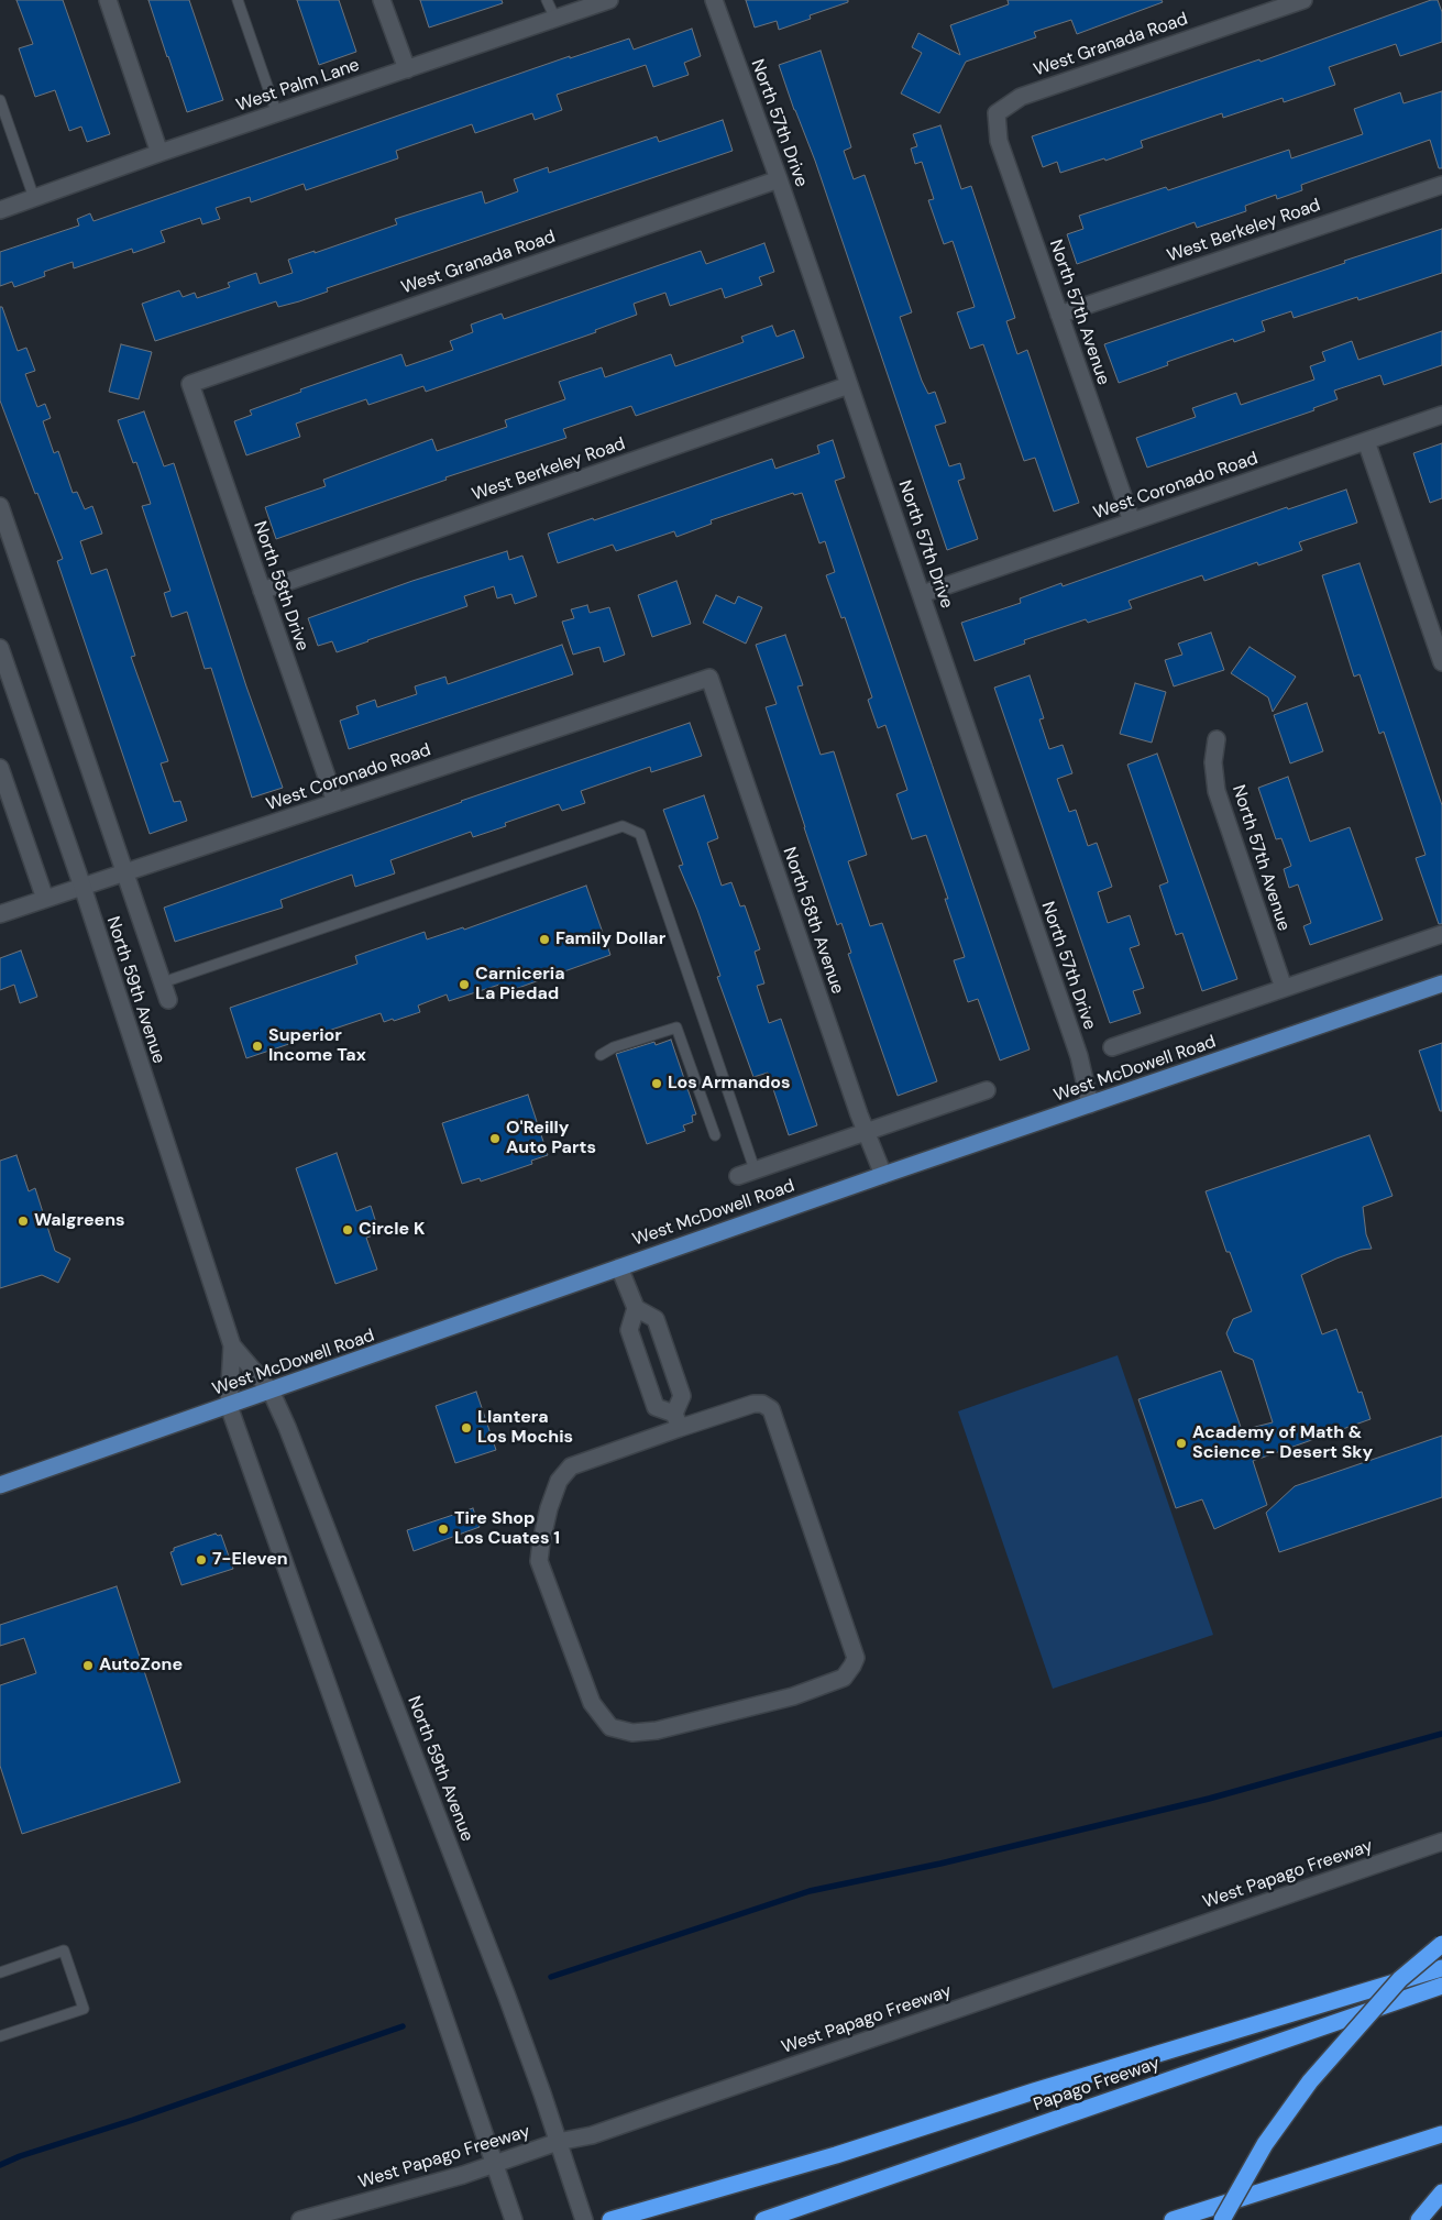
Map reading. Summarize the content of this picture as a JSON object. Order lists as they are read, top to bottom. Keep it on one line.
{"streets":{"highway":["Papago Freeway"],"main road":["West McDowell Road"],"street":["West Granada Road","West Palm Lane","North 57th Drive","West Berkeley Road","North 57th Avenue","West Coronado Road","North 58th Drive","North 58th Avenue","North 59th Avenue","West Papago Freeway"]},"crossings":[["West Granada Road","North 57th Drive"],["West Granada Road","North 57th Avenue"],["West Granada Road","North 58th Drive"],["North 57th Drive","West Berkeley Road"],["North 57th Drive","West Coronado Road"],["North 57th Drive","West McDowell Road"],["West Berkeley Road","North 57th Avenue"],["West Berkeley Road","North 58th Drive"],["North 57th Avenue","West Coronado Road"],["North 57th Avenue","West McDowell Road"],["West Coronado Road","North 58th Drive"],["West Coronado Road","North 58th Avenue"],["West Coronado Road","North 59th Avenue"],["North 58th Avenue","West McDowell Road"],["North 59th Avenue","West McDowell Road"],["North 59th Avenue","West Papago Freeway"]],"places":["Family Dollar","Carniceria La Piedad","Superior Income Tax","Los Armandos","O'Reilly Auto Parts","Walgreens","Circle K","Llantera Los Mochis","Academy of Math & Science - Desert Sky","Tire Shop Los Cuates 1","7-Eleven","AutoZone"]}
